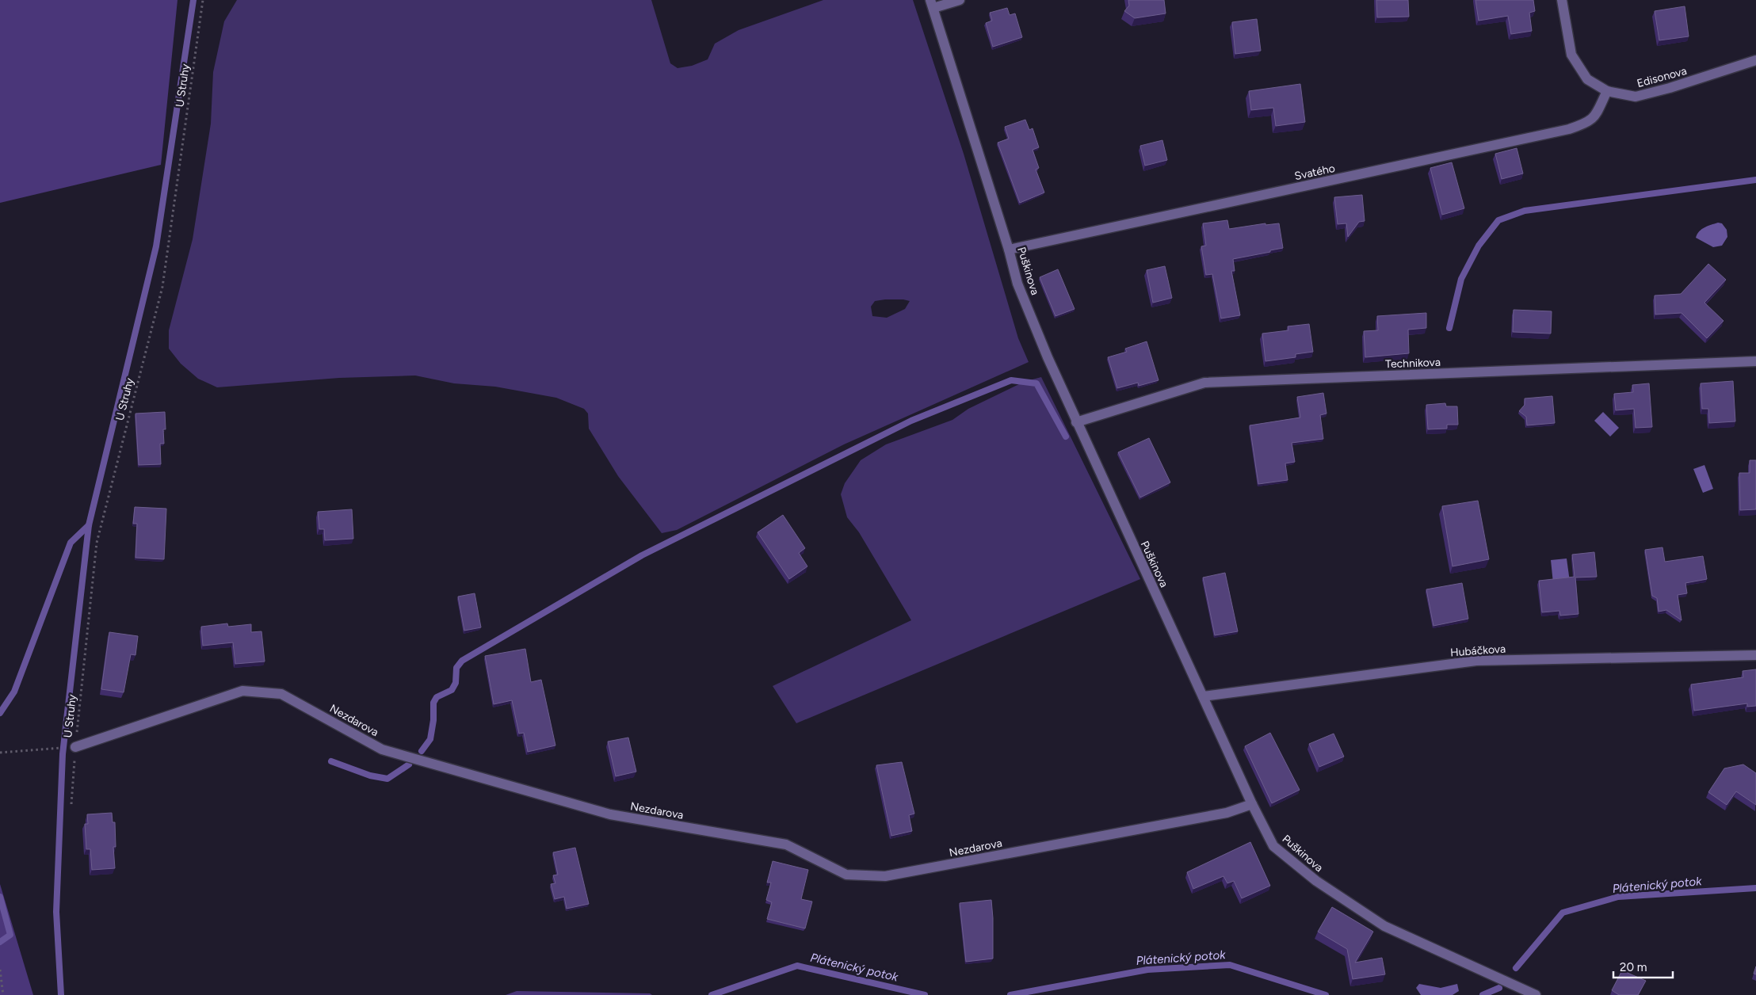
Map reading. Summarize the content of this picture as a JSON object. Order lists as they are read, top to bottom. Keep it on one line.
{"streets":{"street":["Edisonova","Svatého","Puškinova","Technikova","Hubáčkova","Nezdarova"],"path":["U Struhy"]},"crossings":[["Edisonova","Svatého"],["U Struhy","Nezdarova"],["Svatého","Puškinova"],["Puškinova","Technikova"],["Puškinova","Hubáčkova"],["Puškinova","Nezdarova"]],"water":["Plátenický potok"],"scale_bar":"20 m"}
